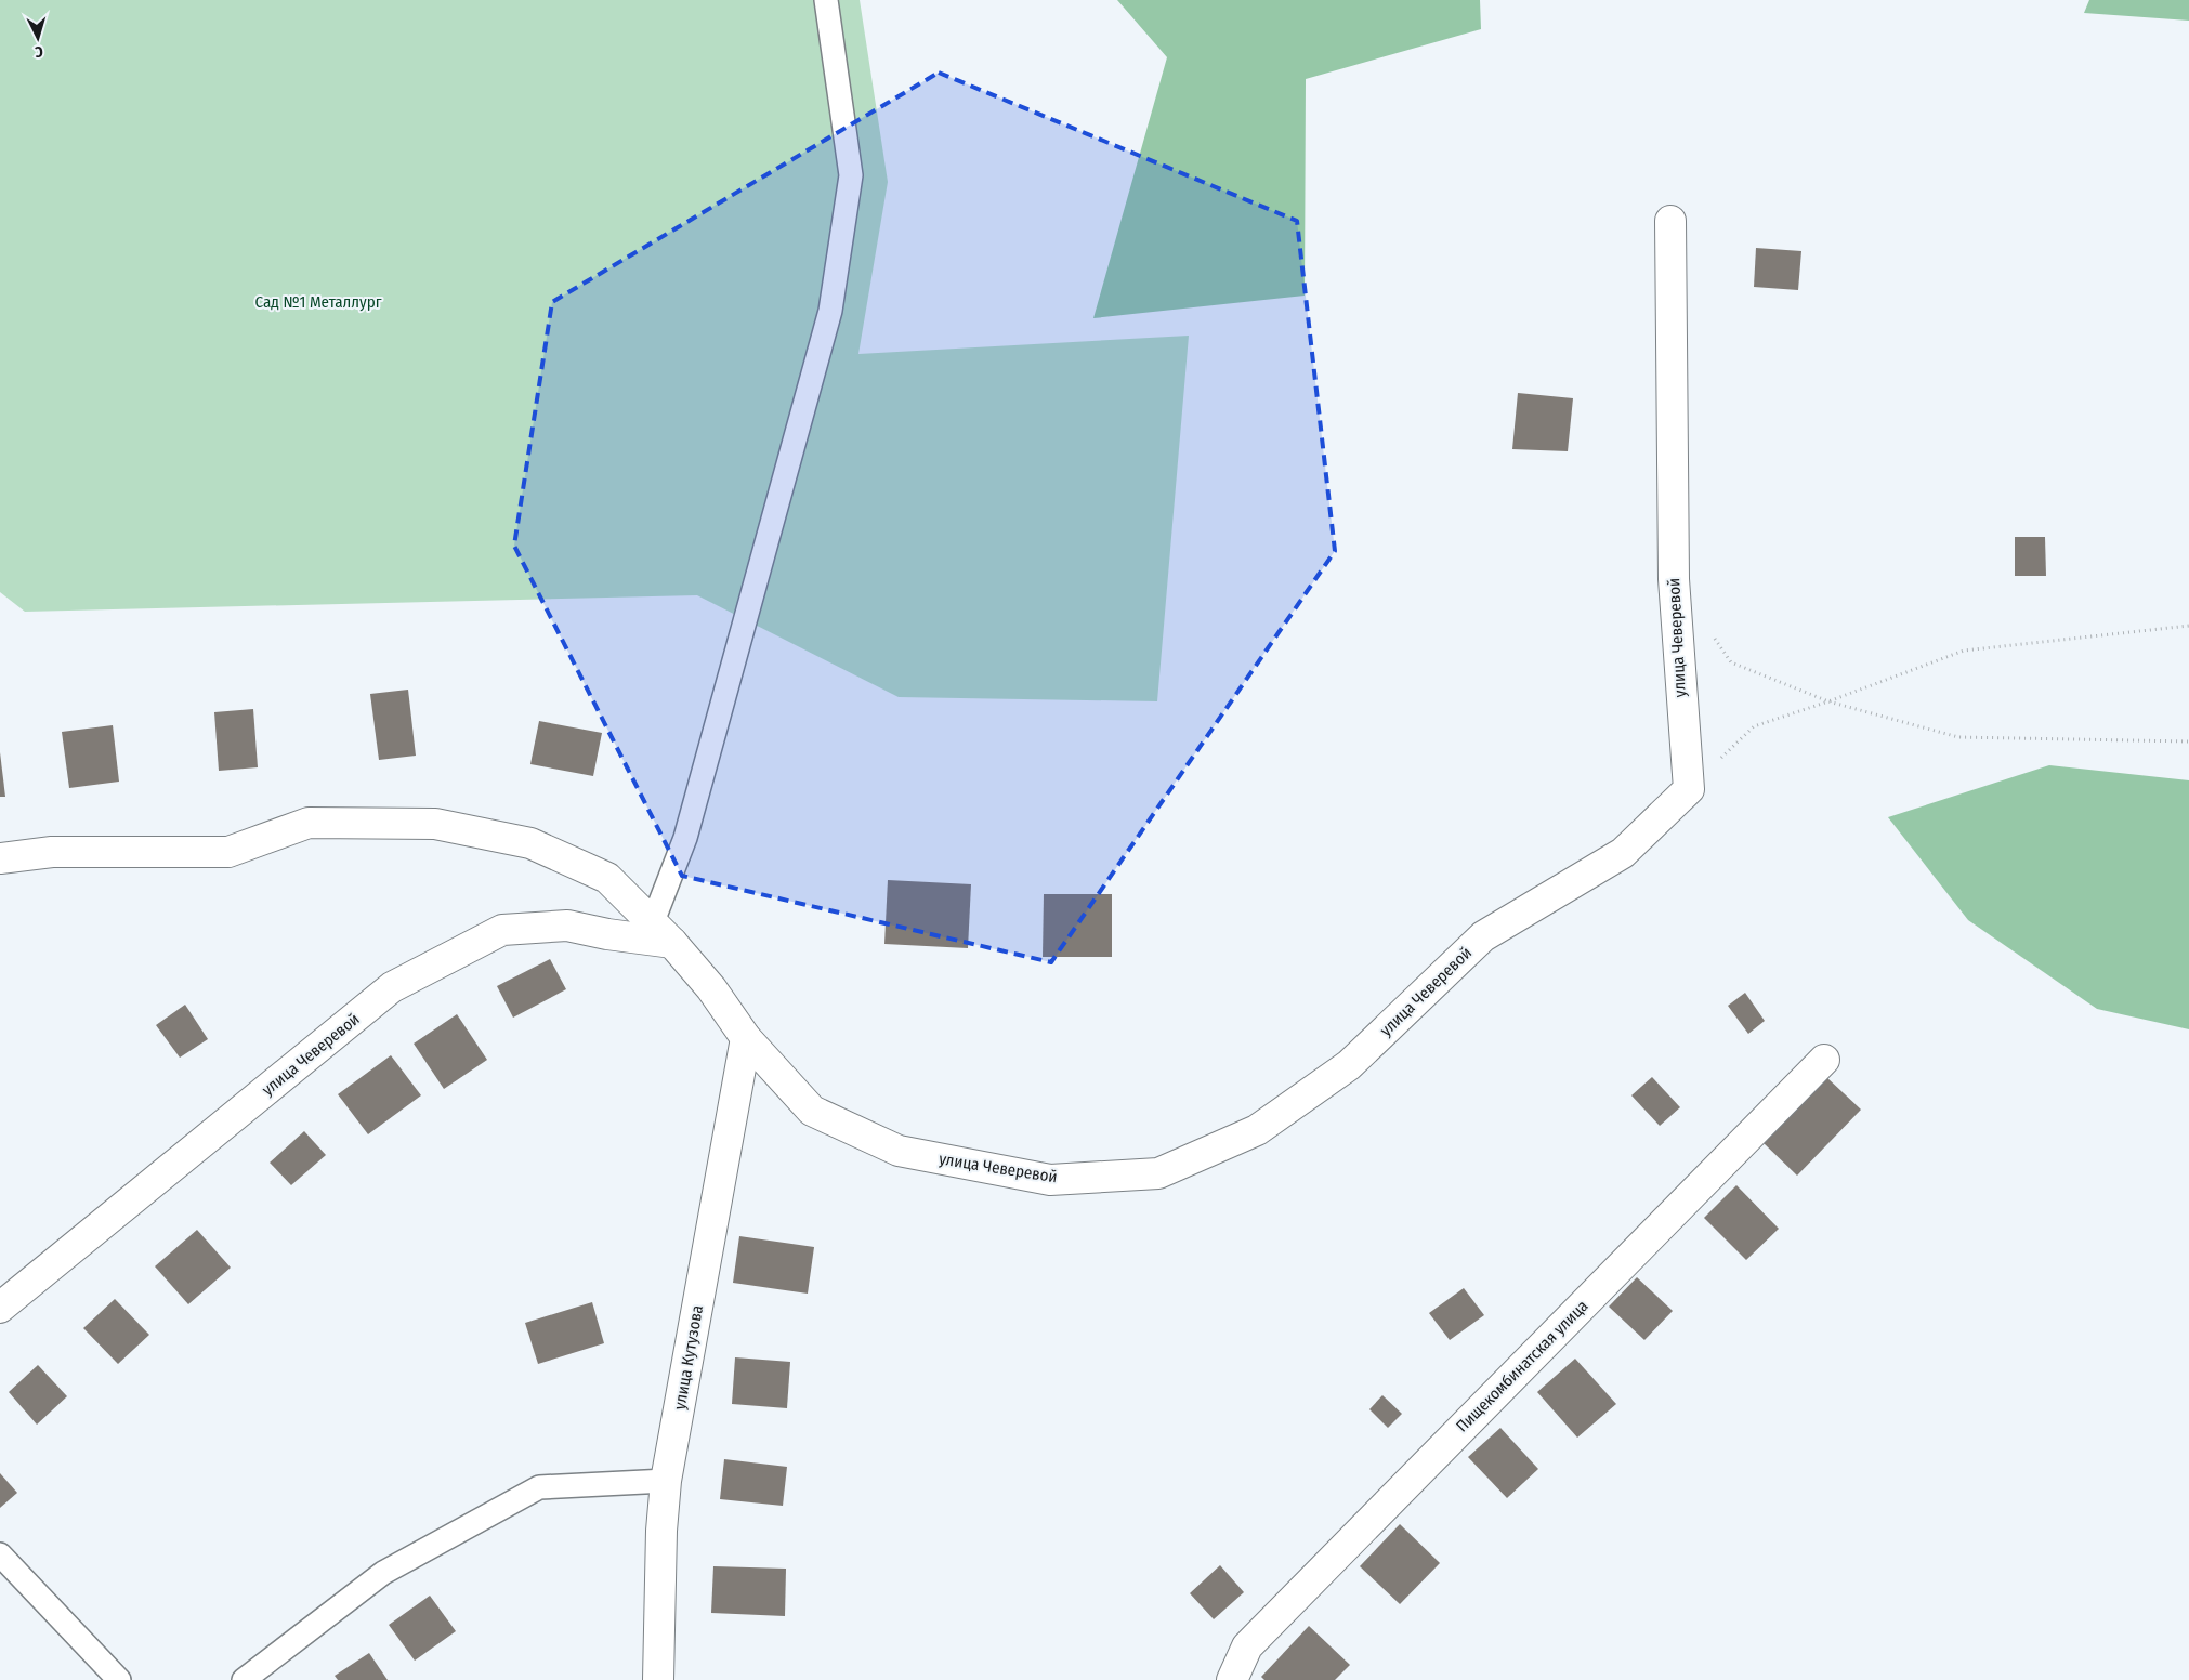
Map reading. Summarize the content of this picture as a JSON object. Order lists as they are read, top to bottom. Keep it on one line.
{"streets":{"street":["улица Чеверевой","улица Кутузова","Пищекомбинатская улица"]},"crossings":[["улица Чеверевой","улица Кутузова"]],"parks":["Сад №1 Металлург"],"north":"bottom"}
